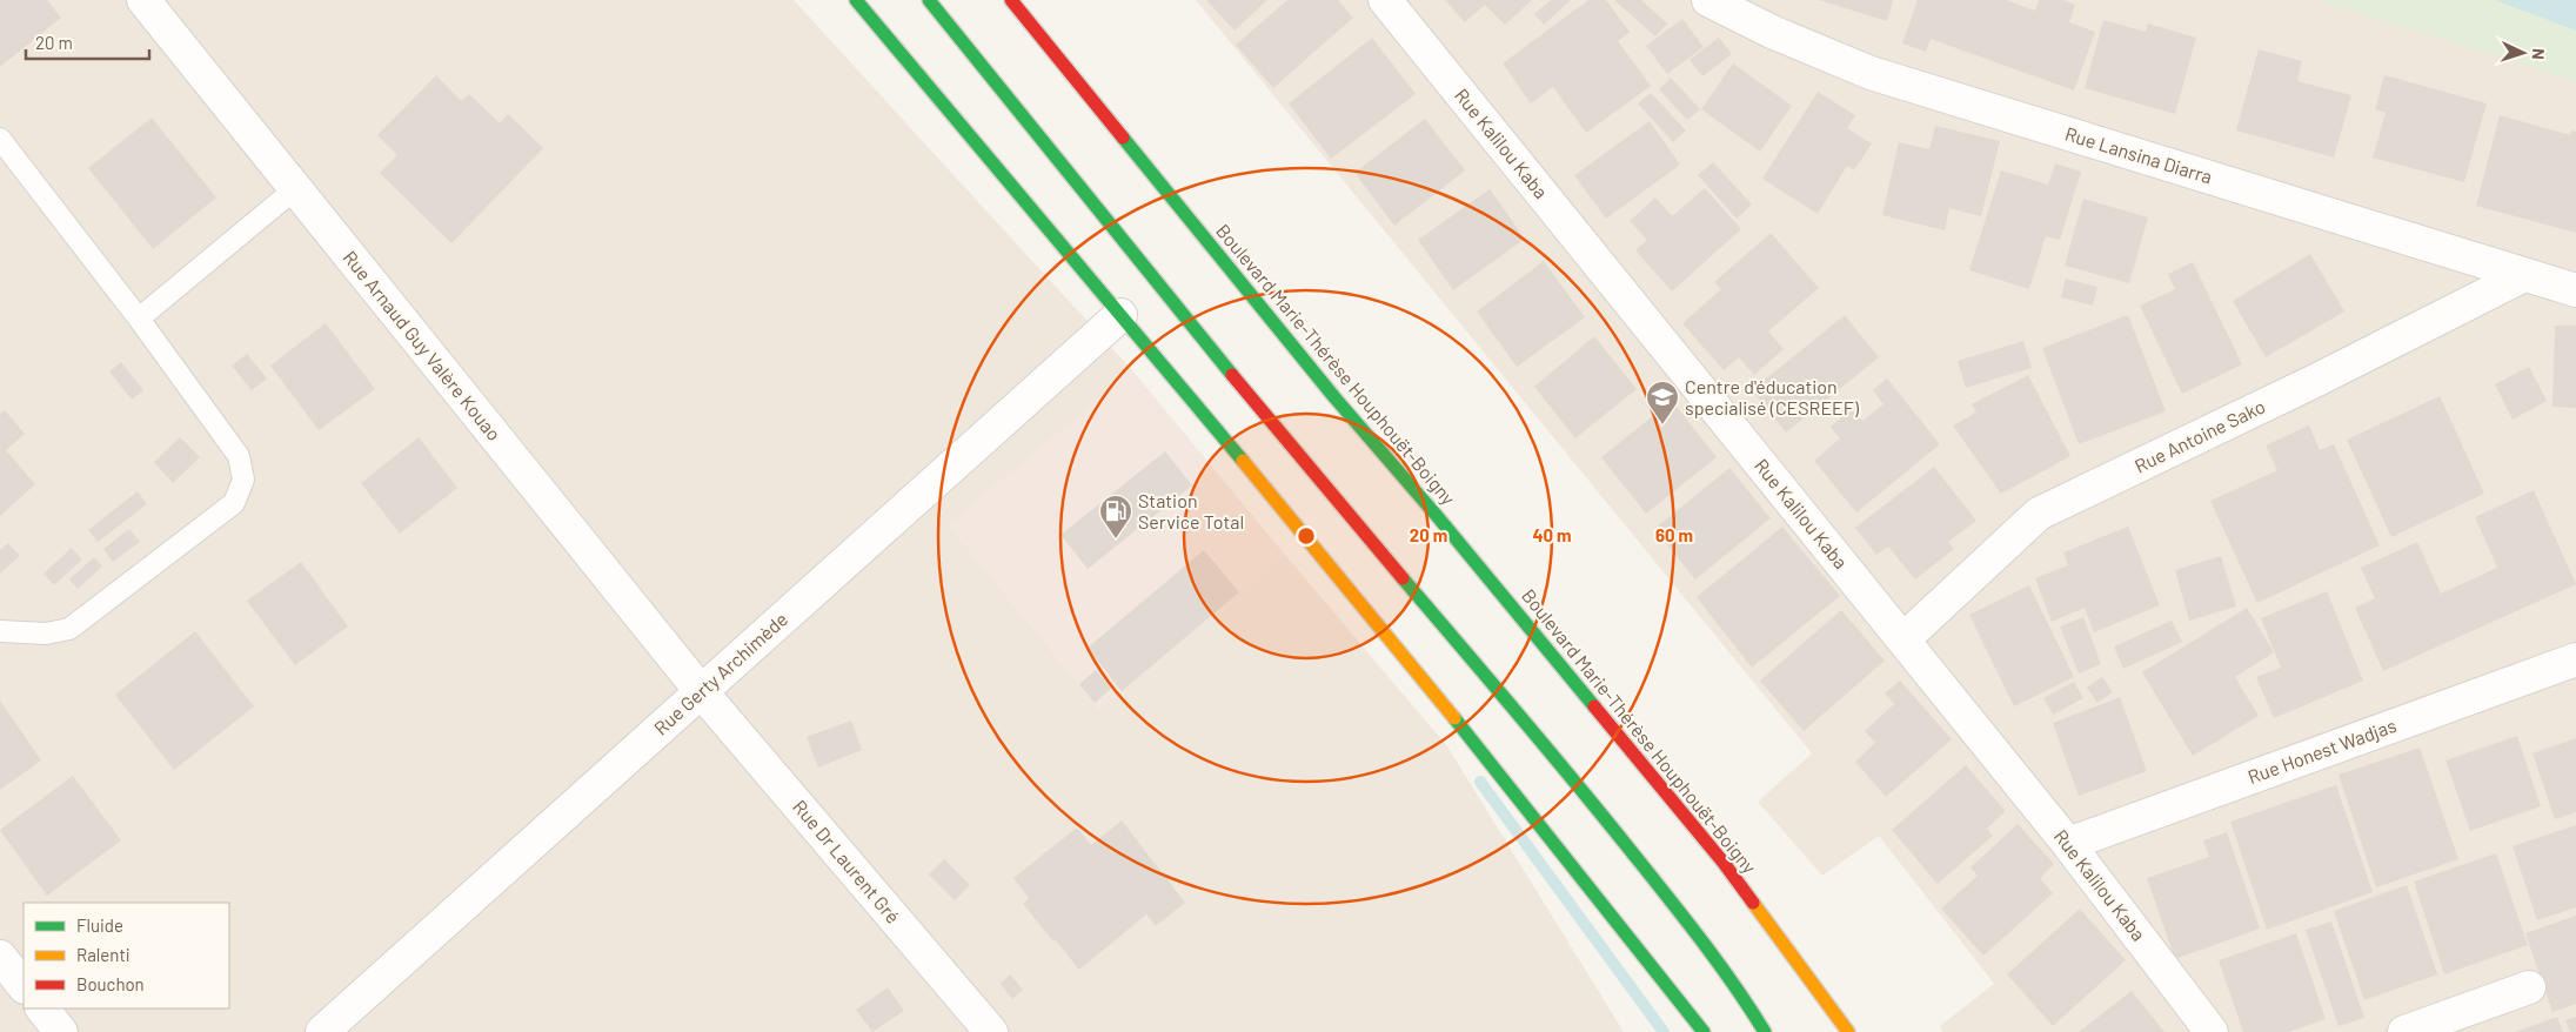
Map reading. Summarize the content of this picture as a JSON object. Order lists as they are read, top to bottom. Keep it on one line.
{"streets":{"main road":["Boulevard Marie-Thérèse Houphouët-Boigny"],"street":["Rue Kalilou Kaba","Rue Lansina Diarra","Rue Arnaud Guy Valère Kouao","Rue Antoine Sako","Rue Gerty Archimède","Rue Honest Wadjas","Rue Dr Laurent Gré"]},"crossings":[["Rue Kalilou Kaba","Rue Antoine Sako"],["Rue Kalilou Kaba","Rue Honest Wadjas"],["Rue Lansina Diarra","Rue Antoine Sako"],["Rue Arnaud Guy Valère Kouao","Rue Gerty Archimède"],["Rue Arnaud Guy Valère Kouao","Rue Dr Laurent Gré"],["Rue Gerty Archimède","Rue Dr Laurent Gré"]],"places":{"school or university":["Centre d'éducation specialisé (CESREEF)"],"fuel station":["Station Service Total"]},"legend":["Fluide","Ralenti","Bouchon"],"scale_bar":"20 m","north":"right","rings":["20 m","40 m","60 m"]}
